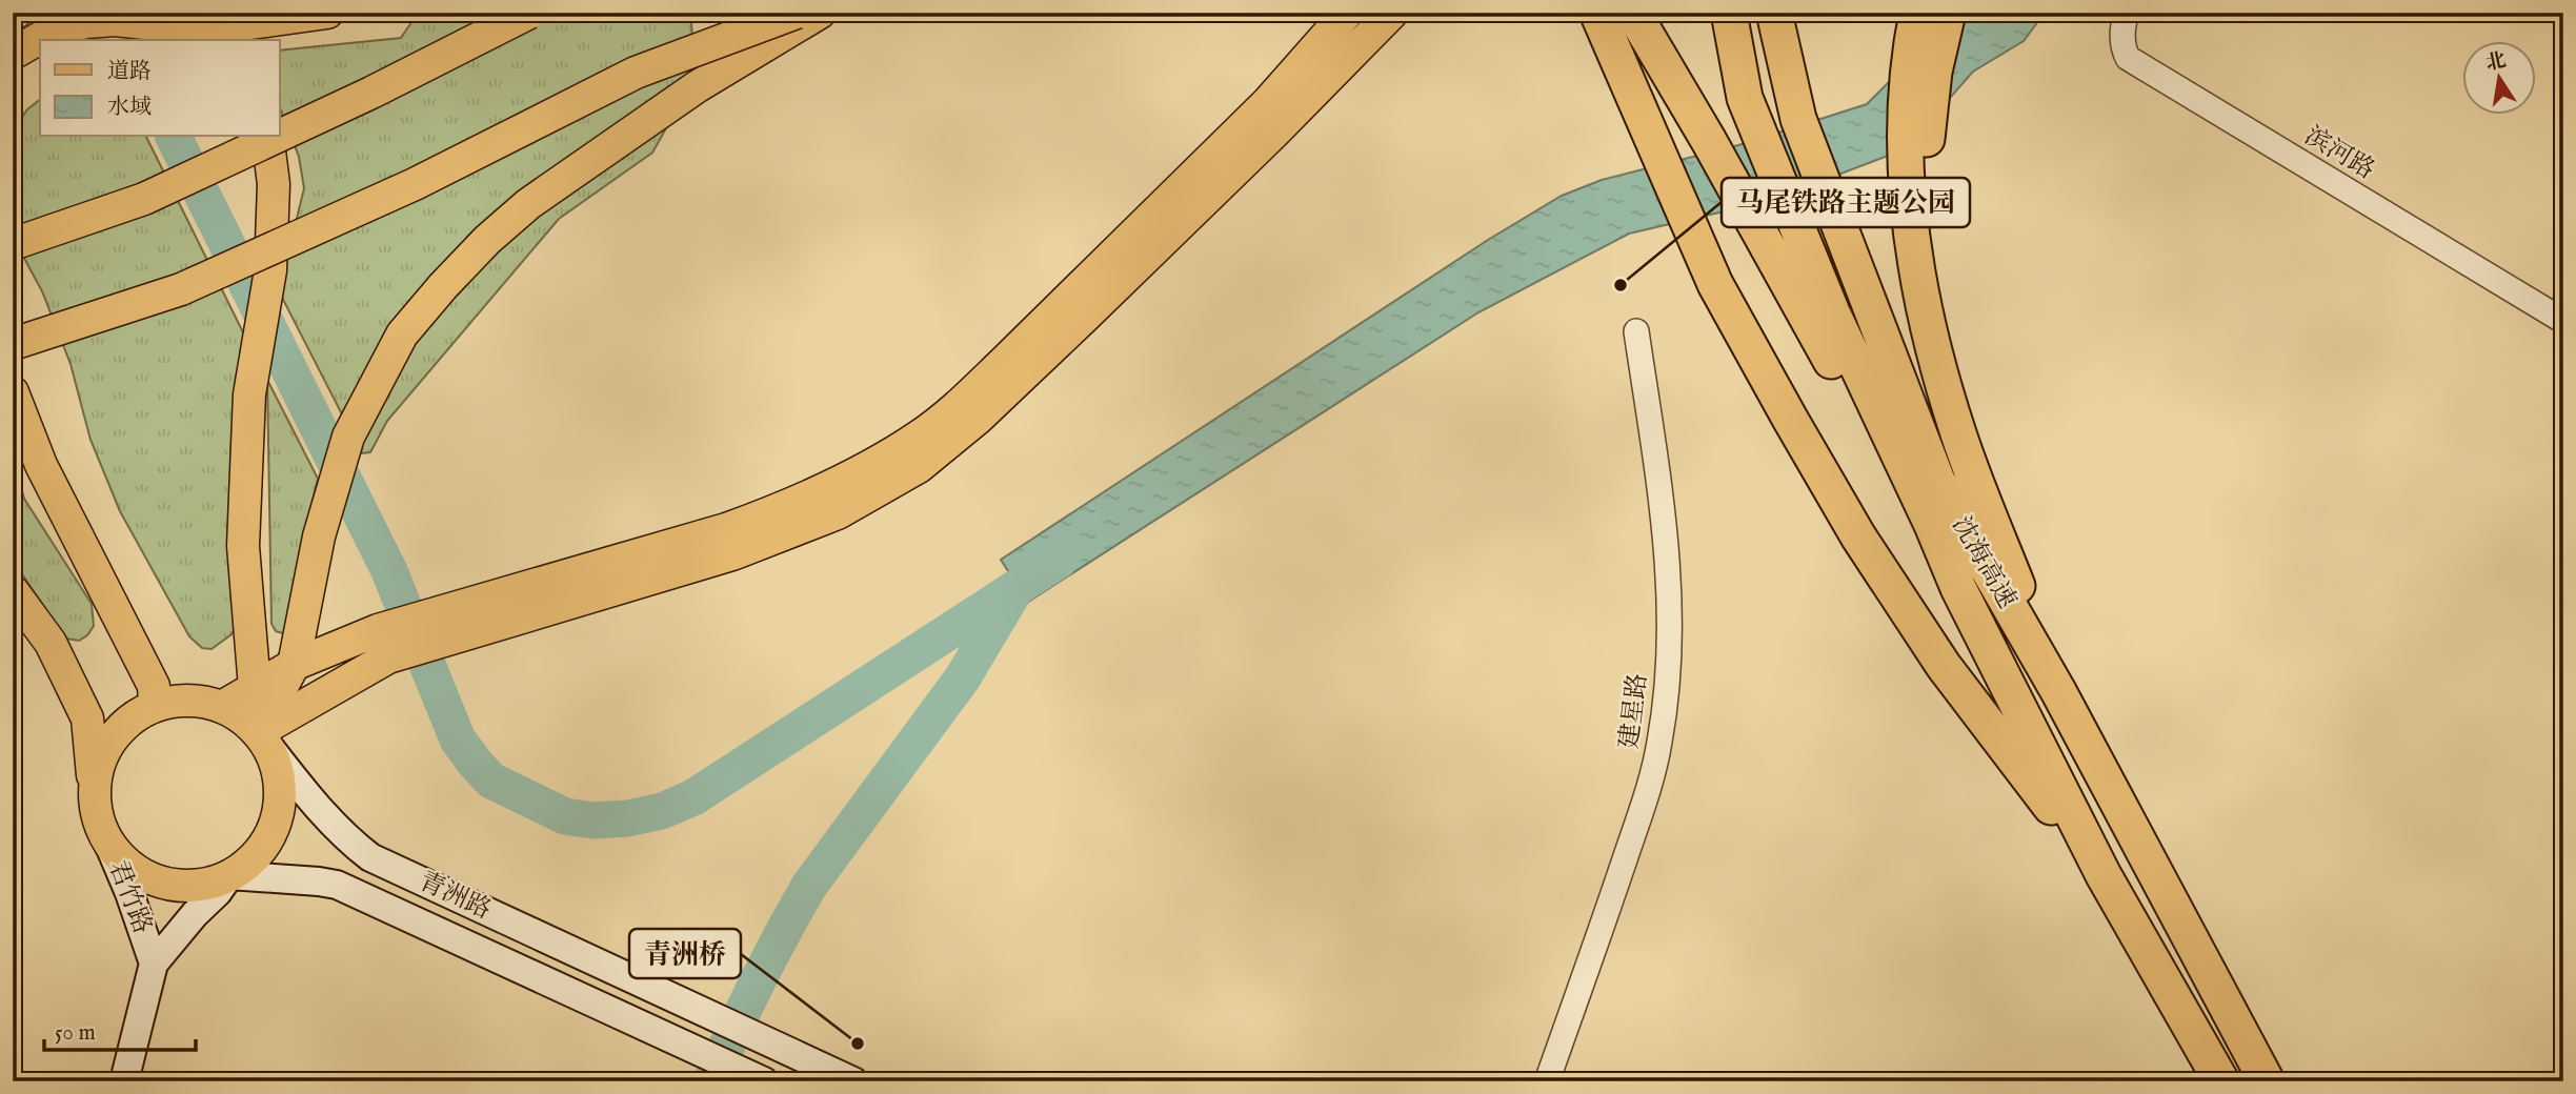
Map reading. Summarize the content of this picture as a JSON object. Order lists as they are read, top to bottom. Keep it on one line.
{"streets":{"highway":["沈海高速"],"main road":["青洲路","君竹路"],"street":["滨河路","建星路"]},"crossings":[["青洲路","君竹路"]],"places":["马尾铁路主题公园","青洲桥"],"legend":["道路","水域"],"scale_bar":"50 m","north":"top"}
